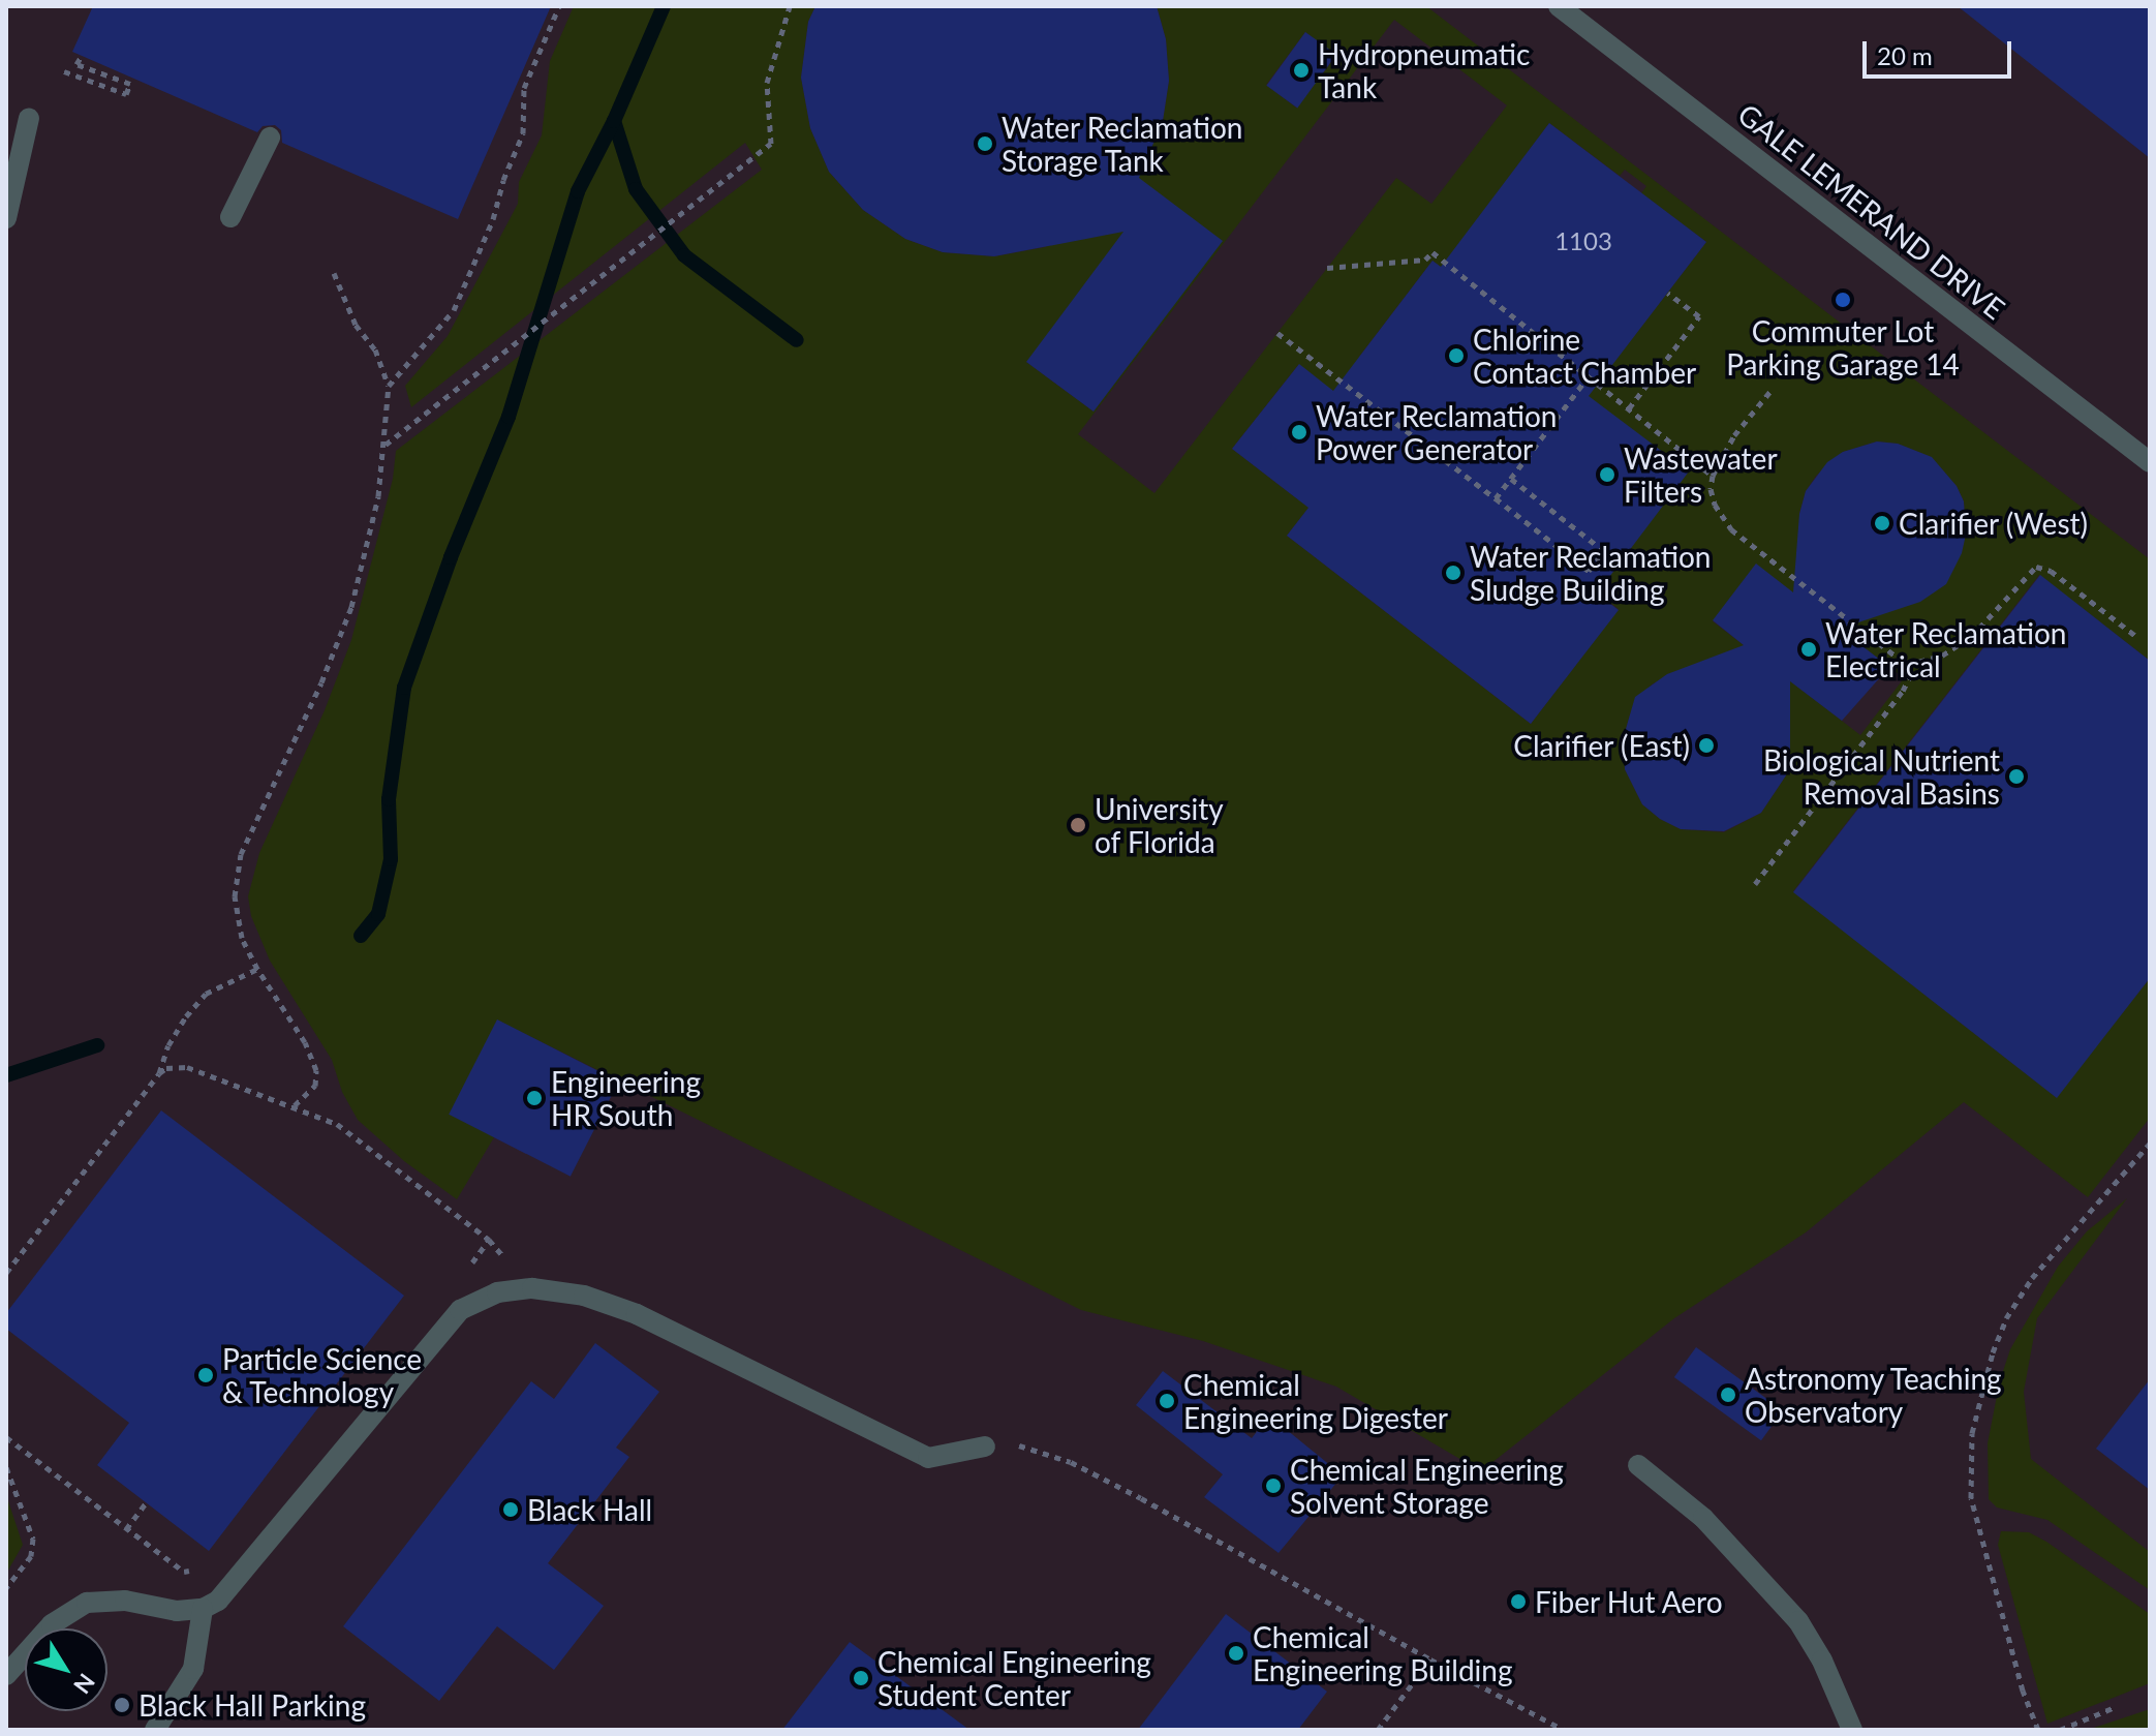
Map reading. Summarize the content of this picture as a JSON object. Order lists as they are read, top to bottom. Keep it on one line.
{"streets":{"street":["GALE LEMERAND DRIVE"]},"places":["Hydropneumatic Tank","Water Reclamation Storage Tank","Commuter Lot Parking Garage 14","Chlorine Contact Chamber","Water Reclamation Power Generator","Wastewater Filters","Clarifier (West)","Water Reclamation Sludge Building","Water Reclamation Electrical","Clarifier (East)","Biological Nutrient Removal Basins","University of Florida","Engineering HR South","Particle Science & Technology","Astronomy Teaching Observatory","Chemical Engineering Digester","Chemical Engineering Solvent Storage","Black Hall","Fiber Hut Aero","Chemical Engineering Building","Chemical Engineering Student Center","Black Hall Parking"],"house_numbers":["1103"],"scale_bar":"20 m","north":"bottom right"}
